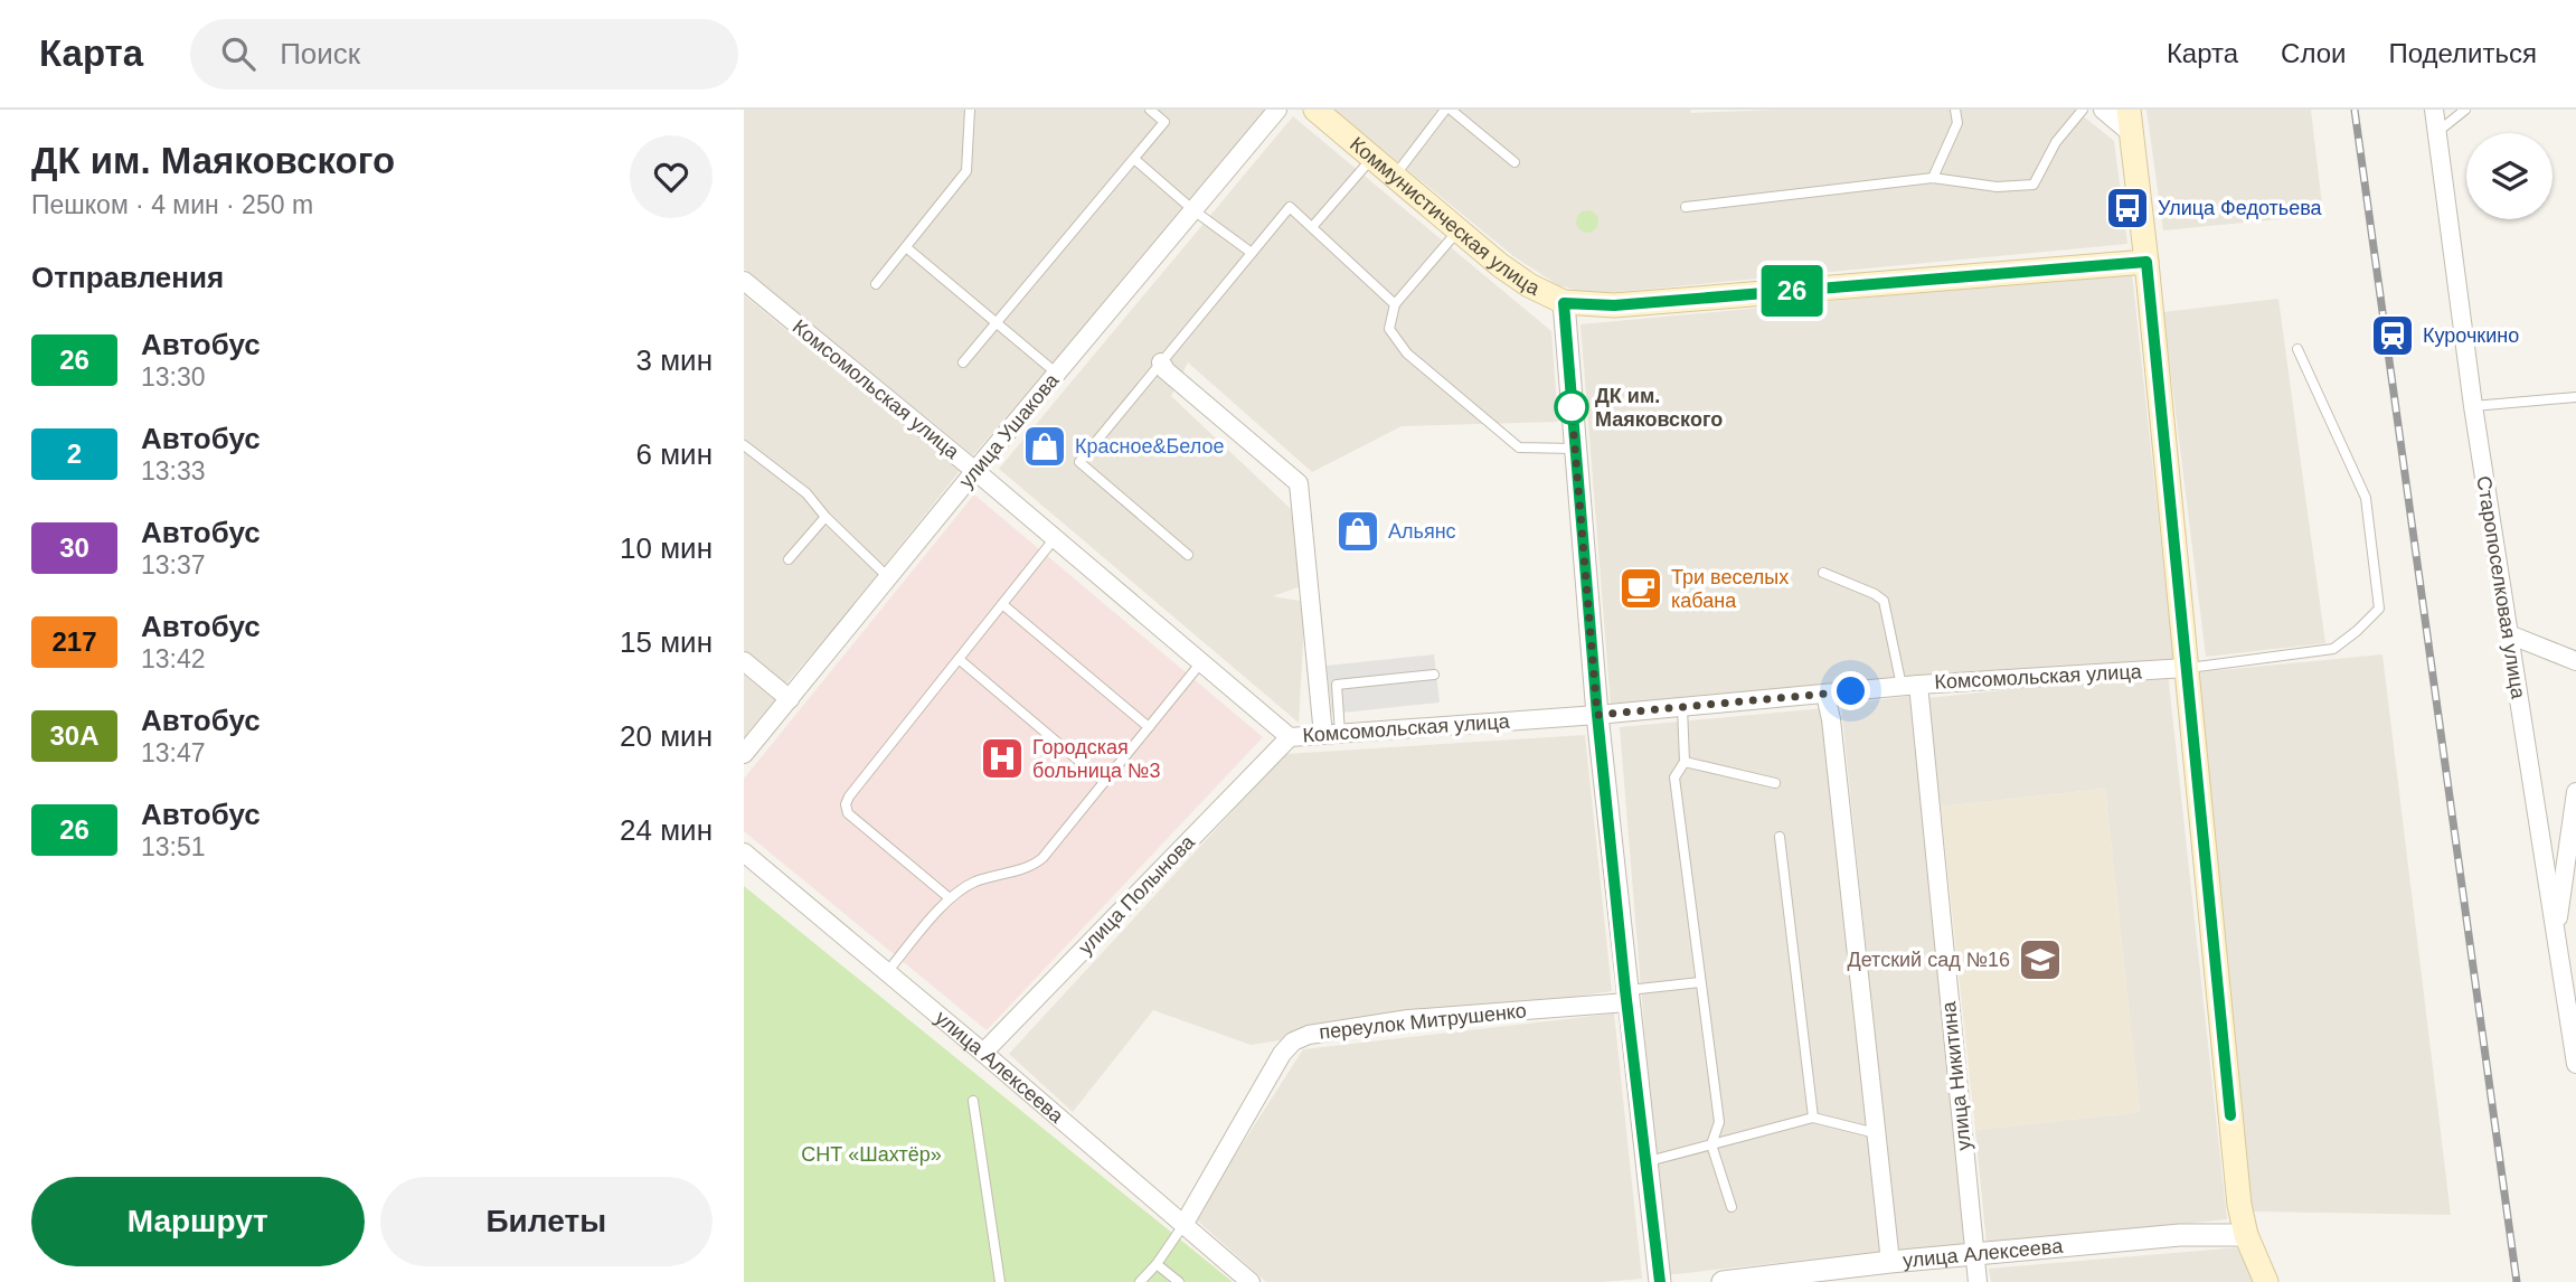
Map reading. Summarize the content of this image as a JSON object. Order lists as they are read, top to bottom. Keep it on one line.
{"streets":{"main road":["Коммунистическая улица"],"street":["Комсомольская улица","улица Ушакова","Старопоселковая улица","улица Полынова","переулок Митрушенко","улица Алексеева","улица Никитина"]},"crossings":[["Комсомольская улица","улица Ушакова"],["Комсомольская улица","улица Полынова"],["Комсомольская улица","улица Никитина"],["улица Полынова","улица Алексеева"],["переулок Митрушенко","улица Алексеева"],["улица Алексеева","улица Никитина"]],"parks":["СНТ «Шахтёр»"],"places":{"bus stop":["Улица Федотьева"],"station":["Курочкино"],"other":["ДК им. Маяковского"],"shop":["Красное&Белое","Альянс"],"cafe":["Три веселых кабана"],"hospital":["Городская больница №3"],"school or university":["Детский сад №16"]},"lines":["bus line 26"],"page":{"header":"Карта","search":"Поиск","nav":["Карта","Слои","Поделиться"],"heading":[["ДК им. Маяковского","Пешком · 4 мин · 250 m"],"Отправления"],"on_map":"26","list":[{"mark":"26","name":"Автобус","note":"13:30","value":"3 мин"},{"mark":"2","name":"Автобус","note":"13:33","value":"6 мин"},{"mark":"30","name":"Автобус","note":"13:37","value":"10 мин"},{"mark":"217","name":"Автобус","note":"13:42","value":"15 мин"},{"mark":"30А","name":"Автобус","note":"13:47","value":"20 мин"},{"mark":"26","name":"Автобус","note":"13:51","value":"24 мин"}],"buttons":["Маршрут","Билеты"]}}
